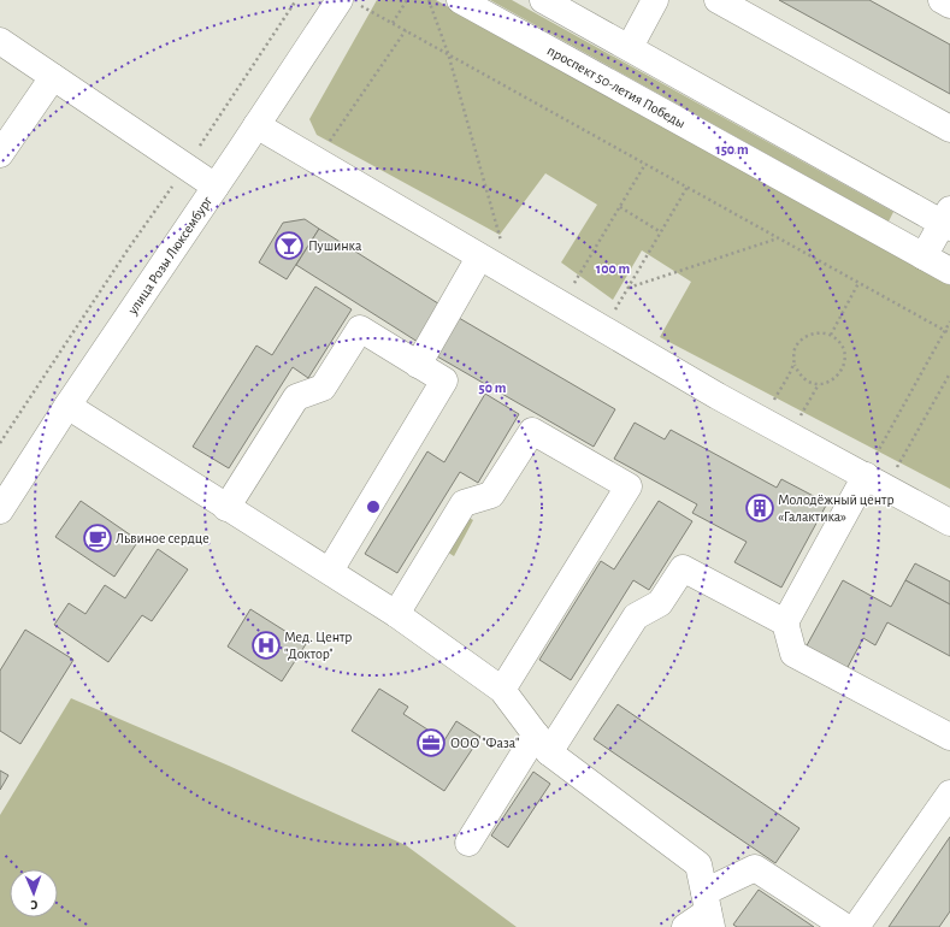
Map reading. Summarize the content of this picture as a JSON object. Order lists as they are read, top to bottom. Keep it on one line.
{"streets":{"main road":["проспект 50-летия Победы","улица Розы Люксембург"]},"places":{"bar":["Пушинка"],"building":["Молодёжный центр «Галактика»"],"cafe":["Львиное сердце"],"hospital":["Мед. Центр \"Доктор\""],"office":["ООО \"Фаза\""]},"north":"bottom","rings":["150 m","100 m","50 m"]}
